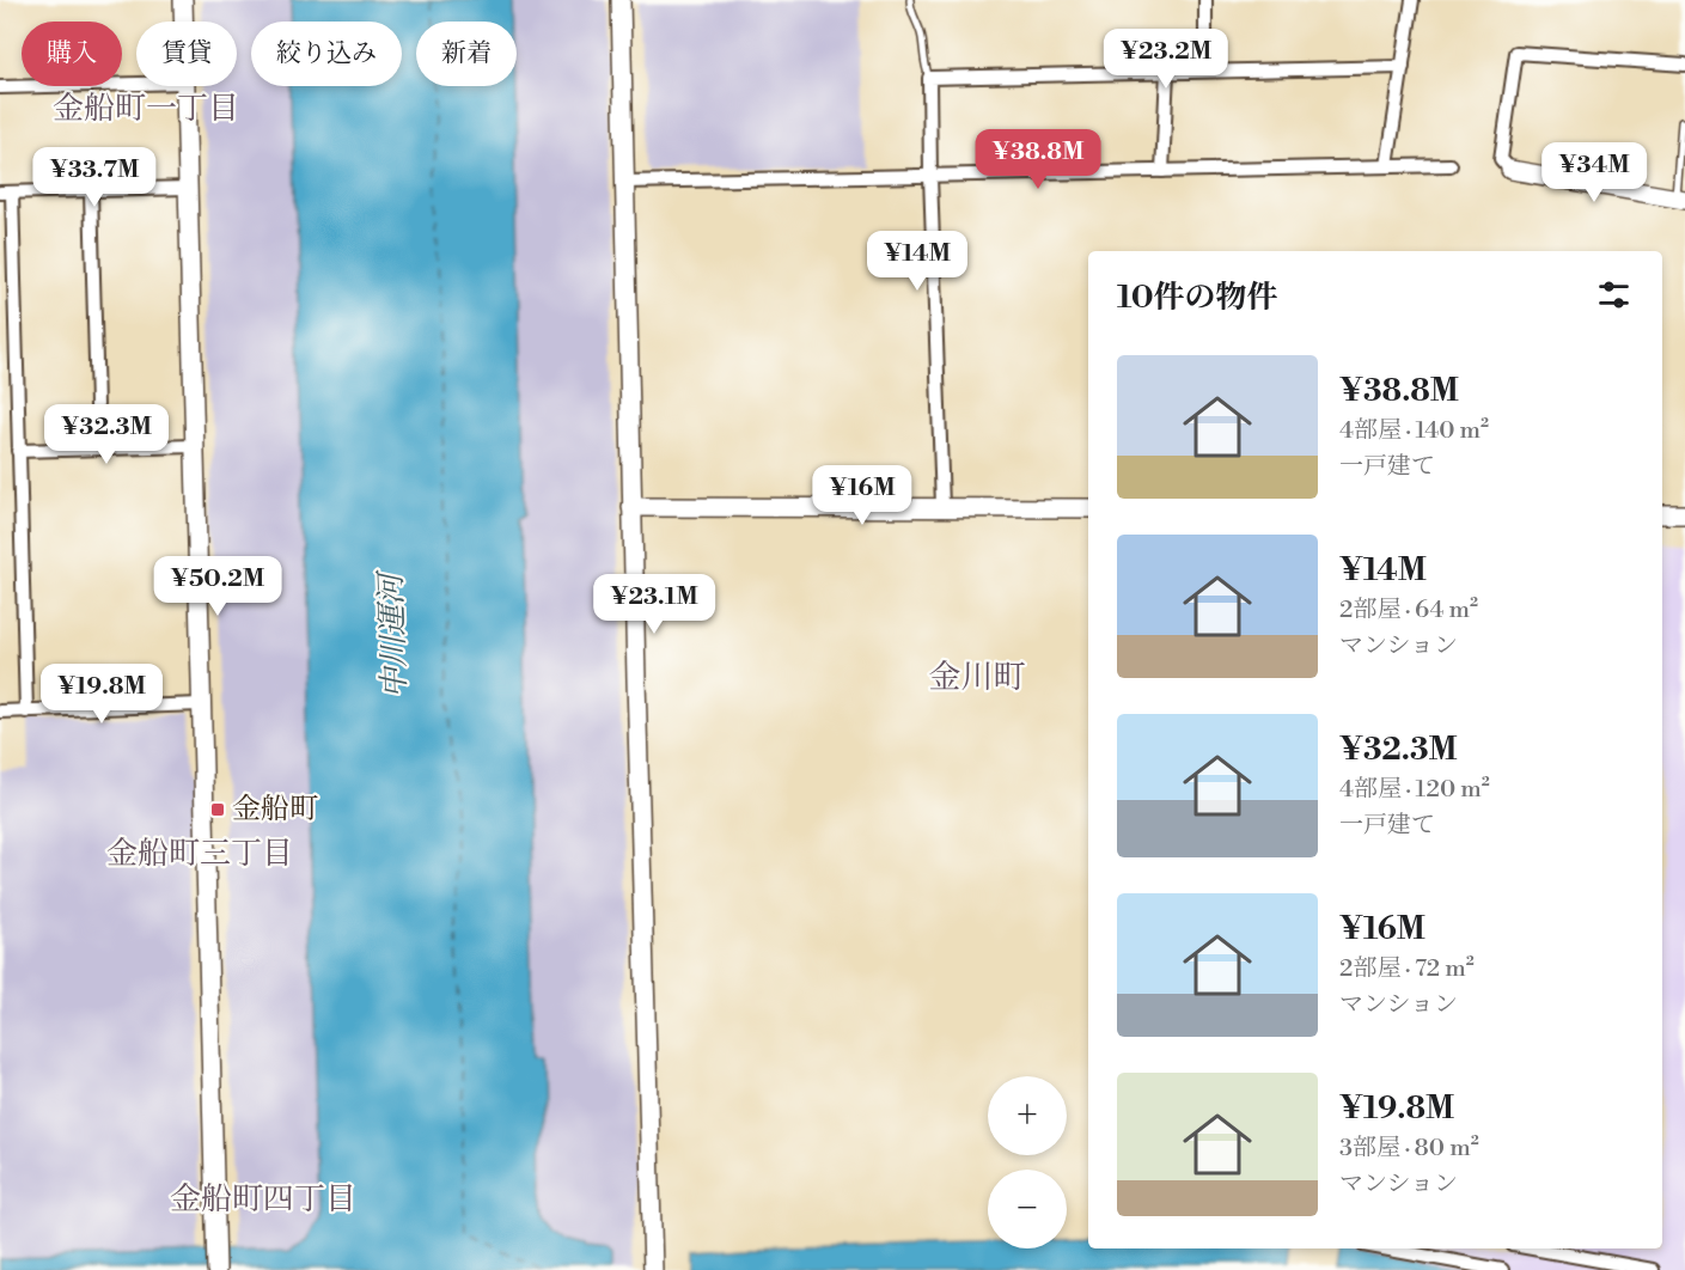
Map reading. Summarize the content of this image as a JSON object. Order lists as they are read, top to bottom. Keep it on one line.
{"districts":["金船町一丁目","金川町","金船町三丁目","金船町四丁目"],"water":["中川運河"],"places":{"transit":["金船町"]},"page":{"chip":["購入","賃貸","絞り込み","新着"],"price":["¥23.2M","¥38.8M","¥34M","¥33.7M","¥14M","¥32.3M","¥16M","¥50.2M","¥23.1M","¥19.8M"],"heading":"10件の物件","list":[{"name":"¥38.8M","note":"4部屋 · 140 m² · 一戸建て"},{"name":"¥14M","note":"2部屋 · 64 m² · マンション"},{"name":"¥32.3M","note":"4部屋 · 120 m² · 一戸建て"},{"name":"¥16M","note":"2部屋 · 72 m² · マンション"},{"name":"¥19.8M","note":"3部屋 · 80 m² · マンション"}],"map_buttons":["+","−"]}}
